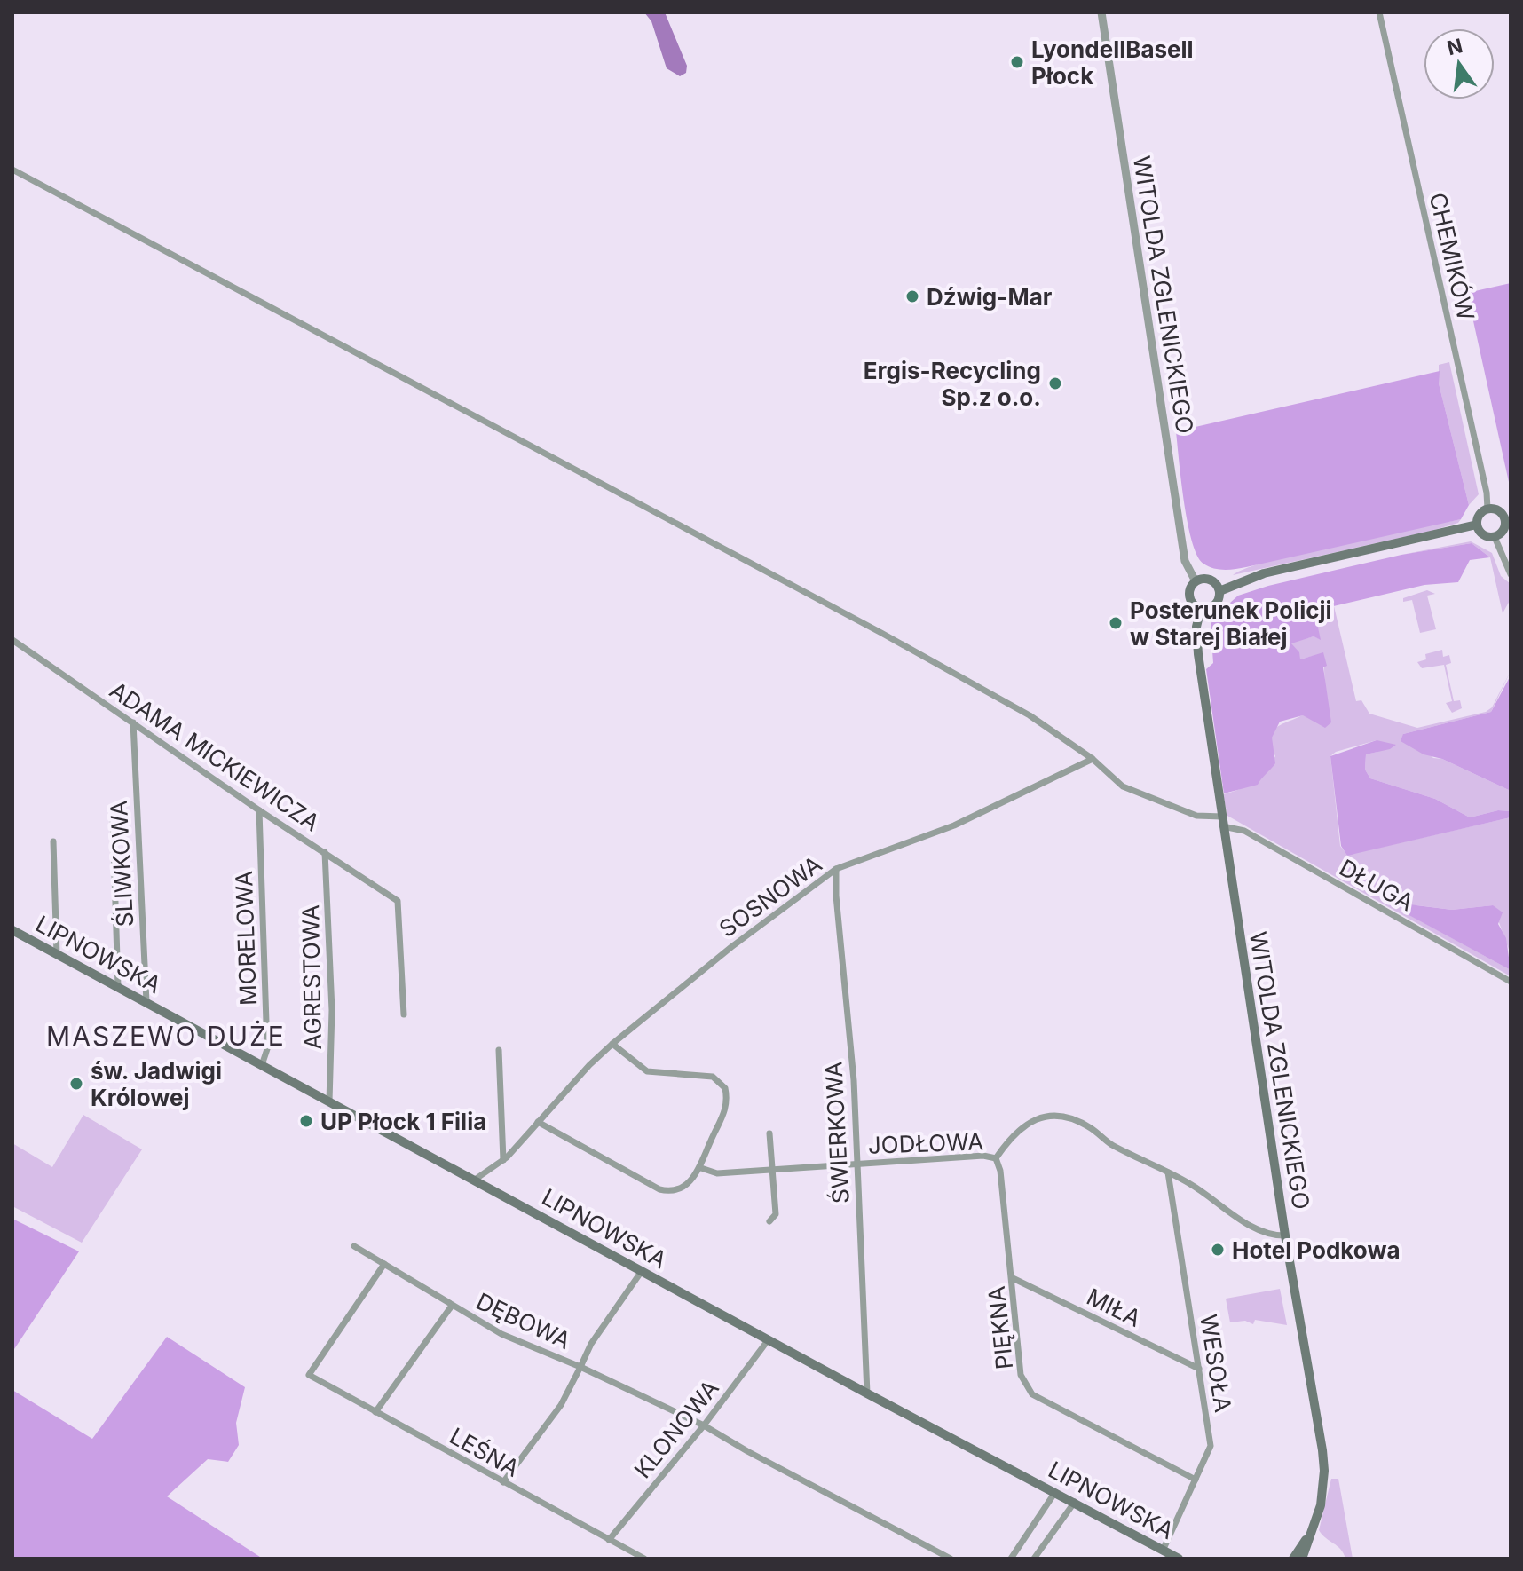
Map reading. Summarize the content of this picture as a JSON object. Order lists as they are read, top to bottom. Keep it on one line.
{"streets":{"main road":["WITOLDA ZGLENICKIEGO","LIPNOWSKA"],"street":["CHEMIKÓW","ADAMA MICKIEWICZA","ŚLIWKOWA","DŁUGA","SOSNOWA","MORELOWA","AGRESTOWA","ŚWIERKOWA","JODŁOWA","MIŁA","DĘBOWA","PIĘKNA","WESOŁA","KLONOWA","LEŚNA"]},"crossings":[["WITOLDA ZGLENICKIEGO","DŁUGA"],["ADAMA MICKIEWICZA","ŚLIWKOWA"],["ADAMA MICKIEWICZA","MORELOWA"],["ADAMA MICKIEWICZA","AGRESTOWA"],["ŚLIWKOWA","LIPNOWSKA"],["SOSNOWA","LIPNOWSKA"],["SOSNOWA","ŚWIERKOWA"],["MORELOWA","LIPNOWSKA"],["LIPNOWSKA","AGRESTOWA"],["LIPNOWSKA","ŚWIERKOWA"],["LIPNOWSKA","DĘBOWA"],["LIPNOWSKA","WESOŁA"],["LIPNOWSKA","KLONOWA"],["ŚWIERKOWA","JODŁOWA"],["JODŁOWA","PIĘKNA"],["MIŁA","PIĘKNA"],["MIŁA","WESOŁA"],["DĘBOWA","LEŚNA"],["PIĘKNA","WESOŁA"],["KLONOWA","LEŚNA"]],"districts":["MASZEWO DUŻE"],"places":["LyondellBasell Płock","Dźwig-Mar","Ergis-Recycling Sp.z o.o.","Posterunek Policji w Starej Białej","św. Jadwigi Królowej","UP Płock 1 Filia","Hotel Podkowa"],"north":"top"}
